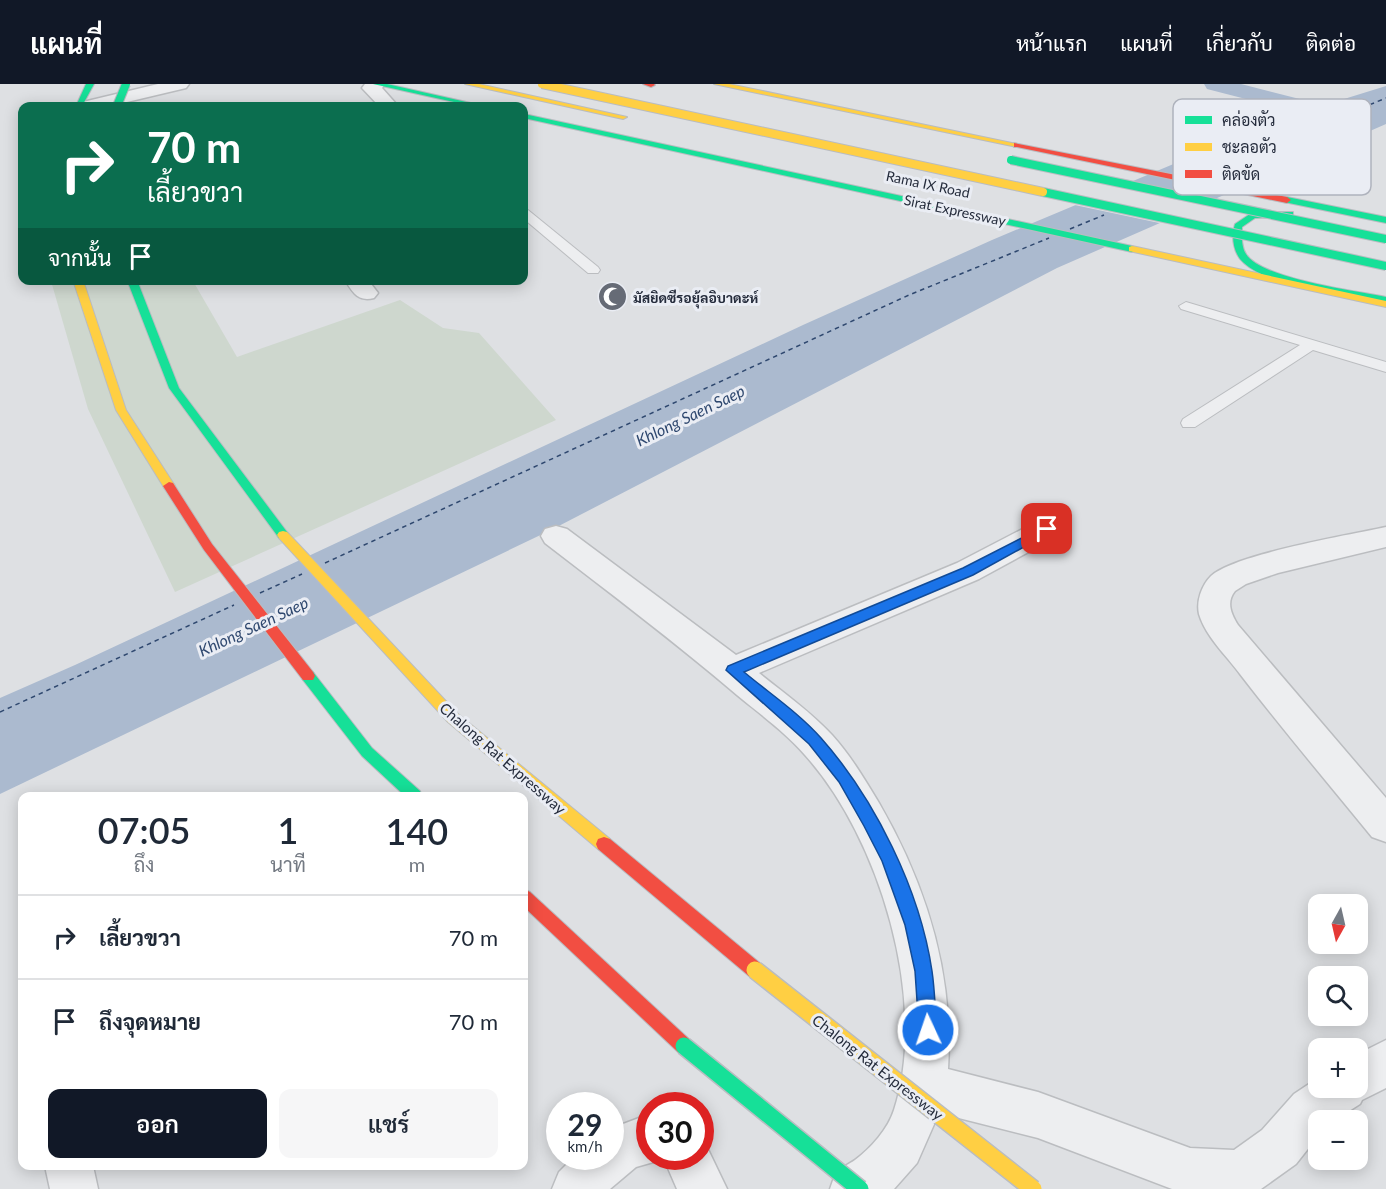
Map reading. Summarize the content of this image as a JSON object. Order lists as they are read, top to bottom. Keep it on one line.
{"streets":{"main road":["Rama IX Road","Sirat Expressway","Chalong Rat Expressway"]},"water":["Khlong Saen Saep"],"places":{"mosque":["มัสยิดซีรอยุ้ลอิบาดะห์"]},"legend":["คล่องตัว","ชะลอตัว","ติดขัด"],"north":"bottom","page":{"header":"แผนที่","nav":["หน้าแรก","แผนที่","เกี่ยวกับ","ติดต่อ"],"turn":["70 m","เลี้ยวขวา"],"then":"จากนั้น","eta":["07:05","ถึง","1","นาที","140","m"],"map_buttons":["+","−"],"list":[{"name":"เลี้ยวขวา","value":"70 m"},{"name":"ถึงจุดหมาย","value":"70 m"}],"buttons":["ออก","แชร์"],"speed":"29 km/h","limit":"30"}}
